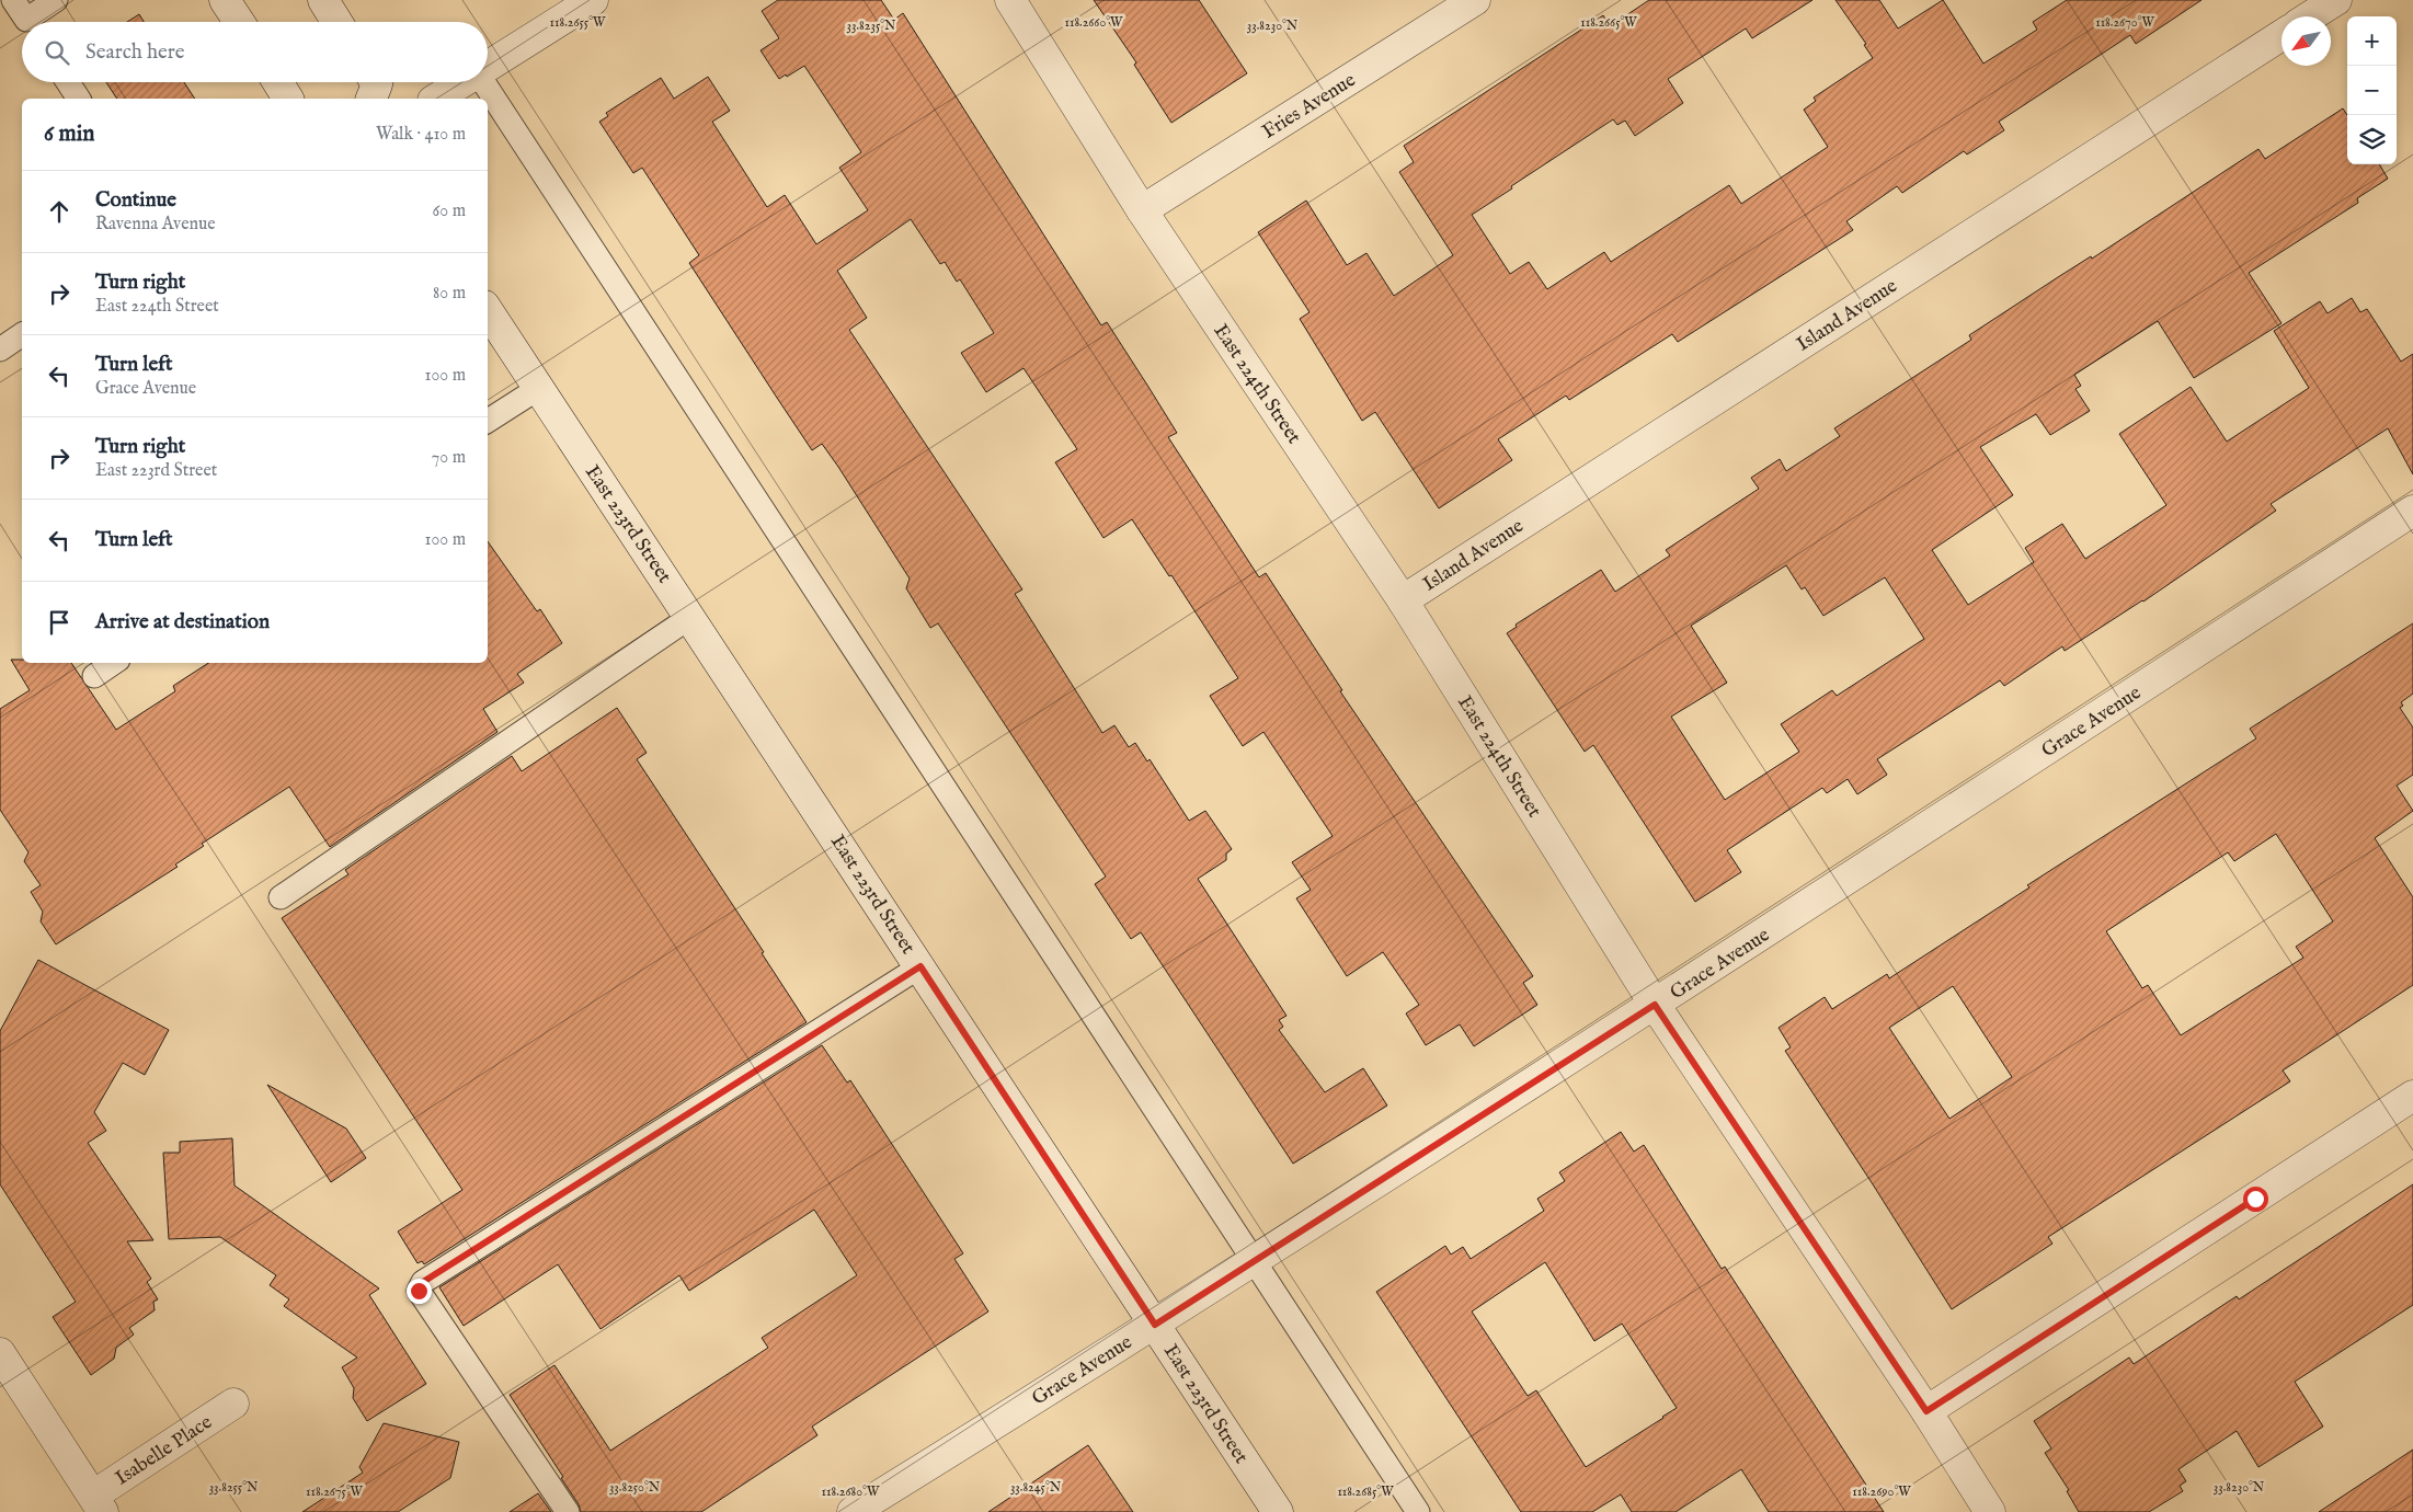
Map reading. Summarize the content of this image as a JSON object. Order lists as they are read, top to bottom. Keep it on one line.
{"streets":{"street":["Fries Avenue","Island Avenue","East 224th Street","East 223rd Street","Grace Avenue","Isabelle Place"]},"crossings":[["Fries Avenue","East 224th Street"],["Island Avenue","East 224th Street"],["East 224th Street","Grace Avenue"],["East 223rd Street","Grace Avenue"]],"north":"bottom left","page":{"map_buttons":["+","−"],"search":"Search here","heading":["6 min","Walk · 410 m"],"list":[["Continue","Ravenna Avenue","60 m"],["Turn right","East 224th Street","80 m"],["Turn left","Grace Avenue","100 m"],["Turn right","East 223rd Street","70 m"],["Turn left","100 m"],"Arrive at destination"]},"coordinates":["118.2655°W","118.2660°W","118.2665°W","118.2670°W","33.8235°N","33.8230°N","33.8255°N","33.8250°N","33.8245°N","118.2675°W","118.2680°W","118.2685°W","118.2690°W"]}
